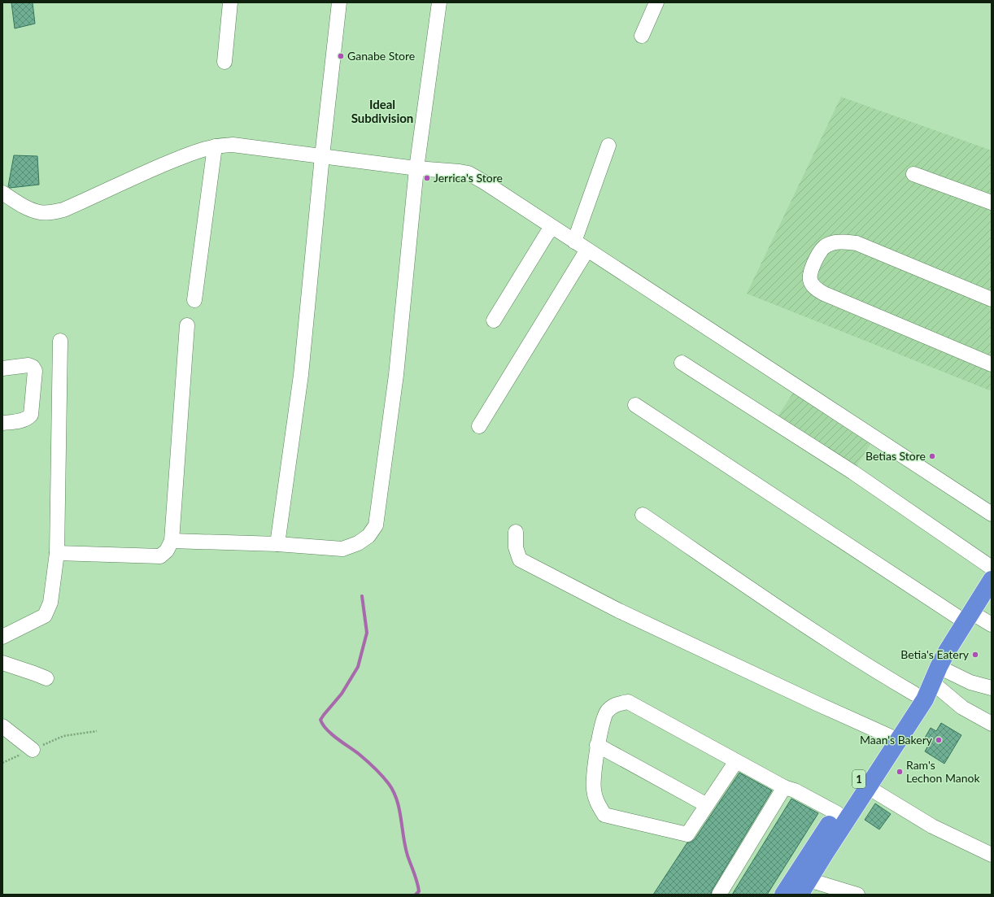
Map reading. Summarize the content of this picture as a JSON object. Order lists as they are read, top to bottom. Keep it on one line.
{"streets":{"highway":["1"]},"districts":["Ideal Subdivision"],"places":["Ganabe Store","Jerrica's Store","Betias Store","Betia's Eatery","Maan's Bakery","Ram's Lechon Manok"]}
